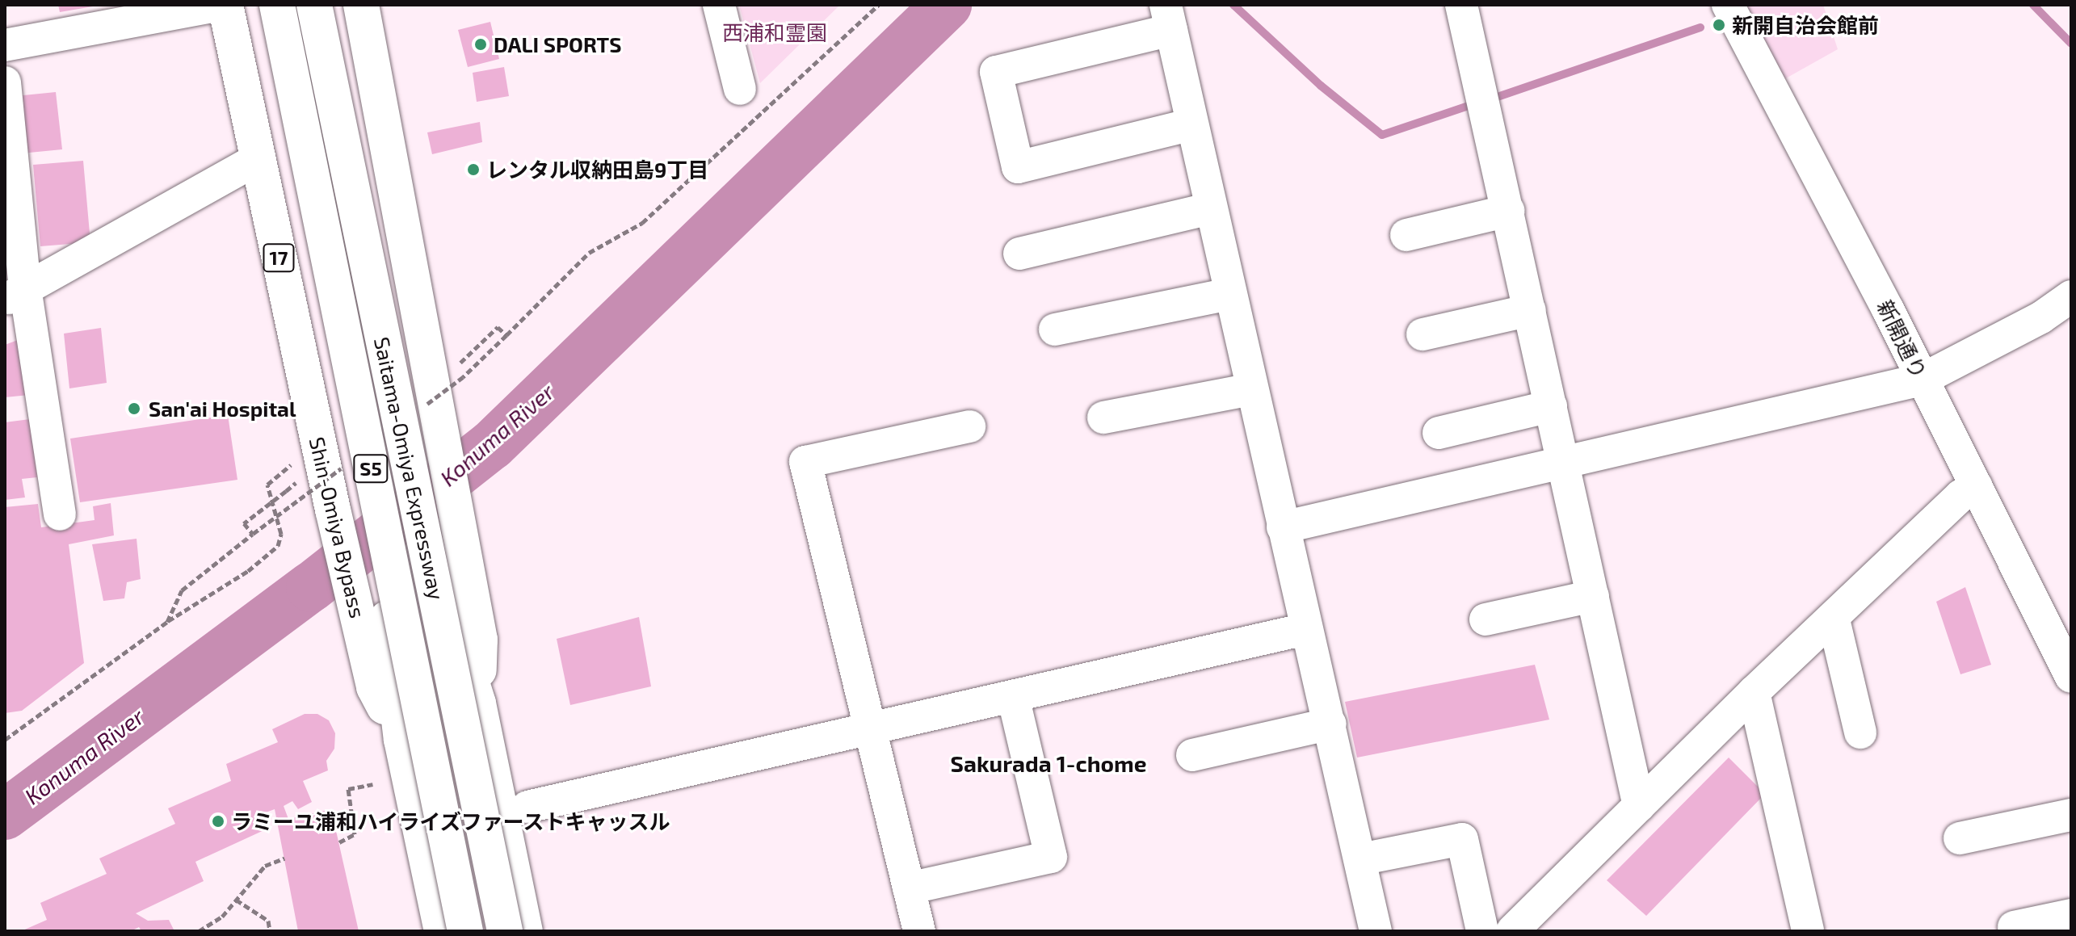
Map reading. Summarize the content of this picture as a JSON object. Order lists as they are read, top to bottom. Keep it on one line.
{"streets":{"highway":["17","S5","Saitama-Omiya Expressway","Shin-Omiya Bypass"],"street":["新開通り"]},"districts":["Sakurada 1-chome"],"water":["Konuma River"],"parks":["西浦和霊園"],"places":["新開自治会館前","DALI SPORTS","レンタル収納田島9丁目","San'ai Hospital","ラミーユ浦和ハイライズファーストキャッスル"]}
